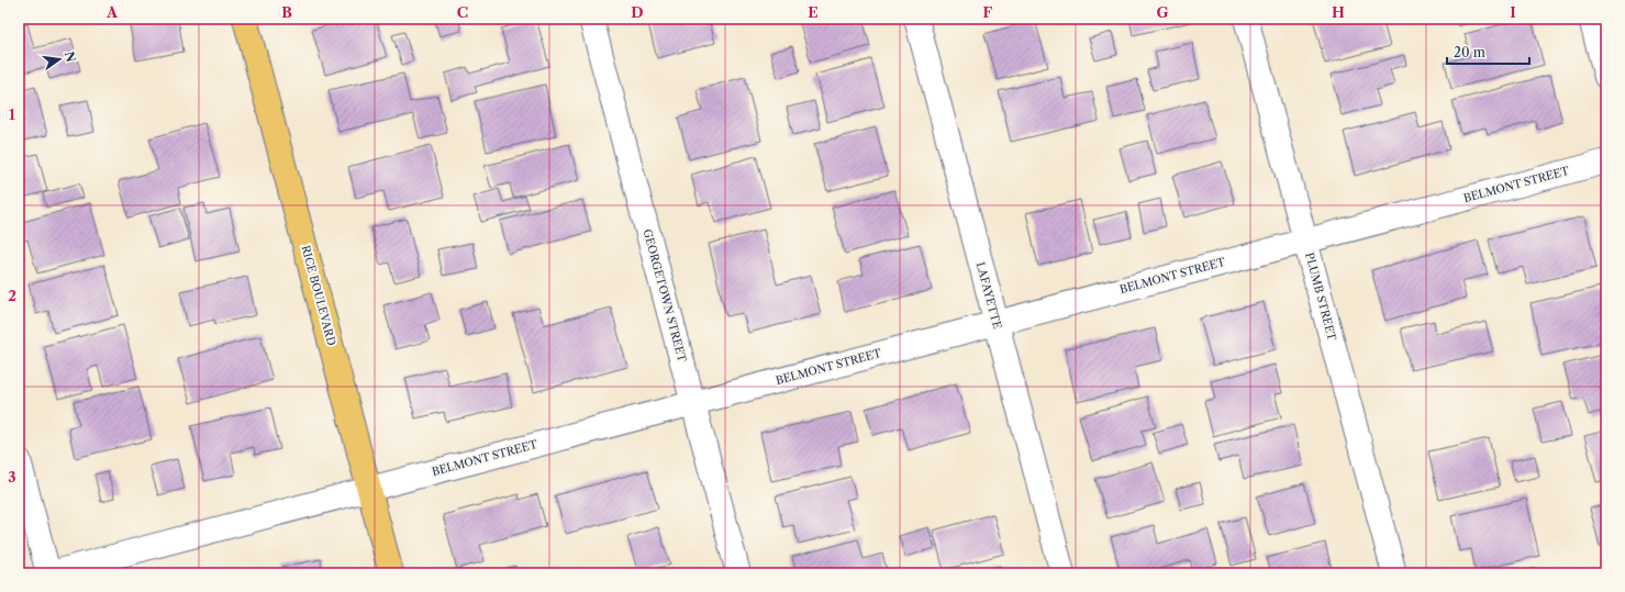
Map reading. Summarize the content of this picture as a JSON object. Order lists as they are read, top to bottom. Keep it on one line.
{"streets":{"main road":["RICE BOULEVARD"],"street":["BELMONT STREET","GEORGETOWN STREET","LAFAYETTE","PLUMB STREET"]},"crossings":[["BELMONT STREET","RICE BOULEVARD"],["BELMONT STREET","GEORGETOWN STREET"],["BELMONT STREET","LAFAYETTE"],["BELMONT STREET","PLUMB STREET"]],"scale_bar":"20 m","north":"right","grid":{"columns":["A","B","C","D","E","F","G","H","I"],"rows":["1","2","3"]}}
